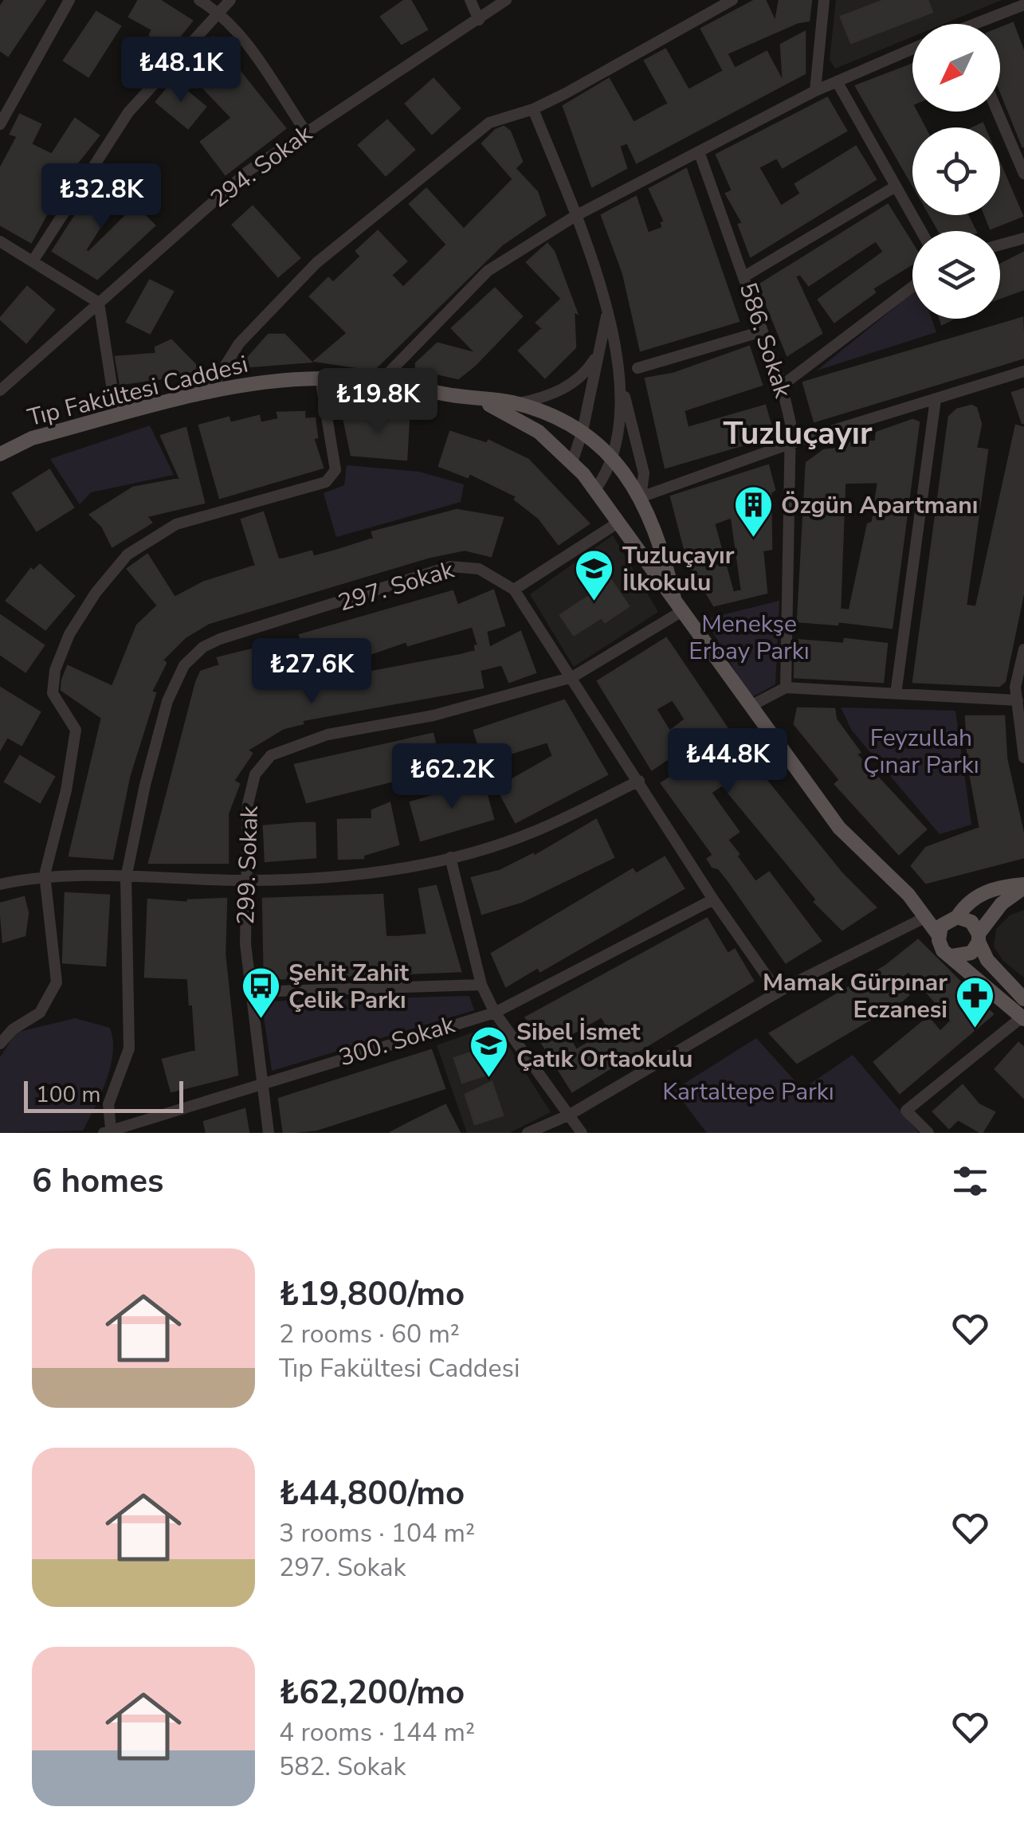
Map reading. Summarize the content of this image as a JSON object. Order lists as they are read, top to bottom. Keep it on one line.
{"streets":{"main road":["Tıp Fakültesi Caddesi"],"street":["294. Sokak","586. Sokak","297. Sokak","299. Sokak","300. Sokak"]},"crossings":[["297. Sokak","299. Sokak"],["297. Sokak","300. Sokak"],["299. Sokak","300. Sokak"]],"districts":["Tuzluçayır"],"parks":["Menekşe Erbay Parkı","Feyzullah Çınar Parkı","Kartaltepe Parkı"],"places":{"building":["Özgün Apartmanı"],"school or university":["Tuzluçayır İlkokulu","Sibel İsmet Çatık Ortaokulu"],"bus stop":["Şehit Zahit Çelik Parkı"],"pharmacy":["Mamak Gürpınar Eczanesi"]},"scale_bar":"100 m","north":"bottom left","page":{"price":["₺48.1K","₺32.8K","₺19.8K","₺27.6K","₺44.8K","₺62.2K"],"scale":"100 m","heading":"6 homes","list":[{"name":"₺19,800/mo","note":"2 rooms · 60 m² · Tıp Fakültesi Caddesi"},{"name":"₺44,800/mo","note":"3 rooms · 104 m² · 297. Sokak"},{"name":"₺62,200/mo","note":"4 rooms · 144 m² · 582. Sokak"}]}}
